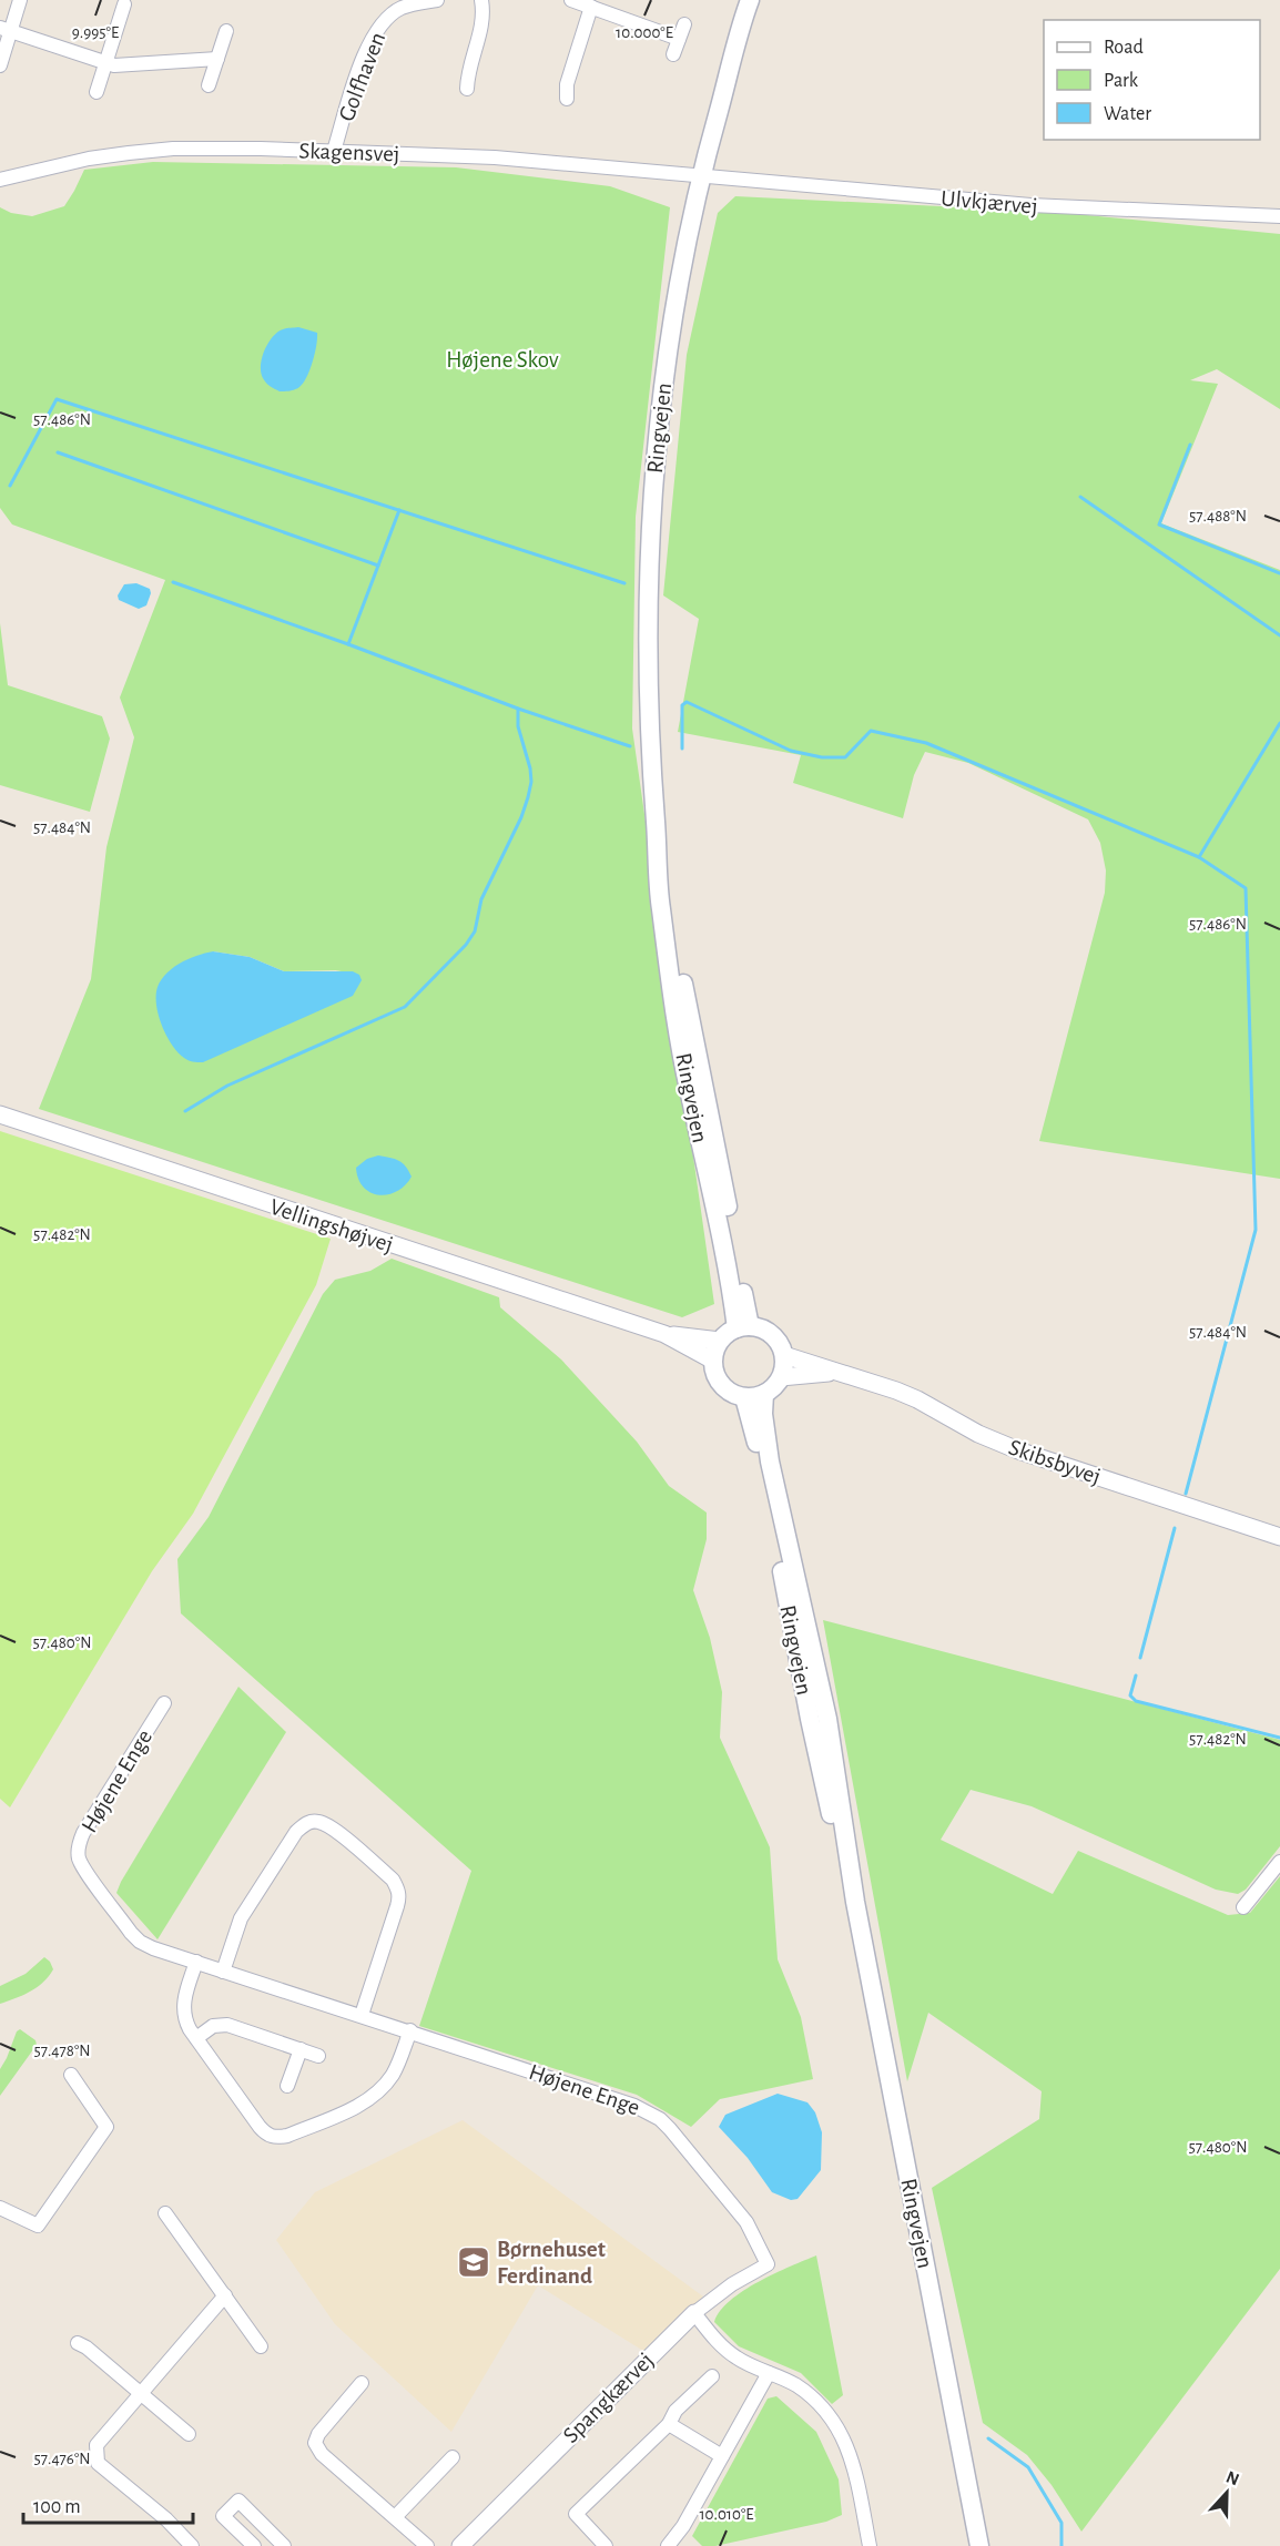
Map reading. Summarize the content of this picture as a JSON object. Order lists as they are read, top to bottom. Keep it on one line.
{"streets":{"main road":["Ringvejen"],"street":["Golfhaven","Skagensvej","Ulvkjærvej","Vellingshøjvej","Skibsbyvej","Højene Enge","Spangkærvej"]},"crossings":[["Golfhaven","Skagensvej"],["Skagensvej","Ulvkjærvej"],["Skagensvej","Ringvejen"],["Ulvkjærvej","Ringvejen"],["Ringvejen","Vellingshøjvej"],["Ringvejen","Skibsbyvej"],["Vellingshøjvej","Skibsbyvej"],["Højene Enge","Spangkærvej"]],"parks":["Højene Skov"],"places":{"school or university":["Børnehuset Ferdinand"]},"legend":["Road","Park","Water"],"scale_bar":"100 m","north":"top","coordinates":["9.995°E","10.000°E","57.486°N","57.488°N","57.484°N","57.482°N","57.480°N","57.478°N","57.476°N","10.010°E"]}
